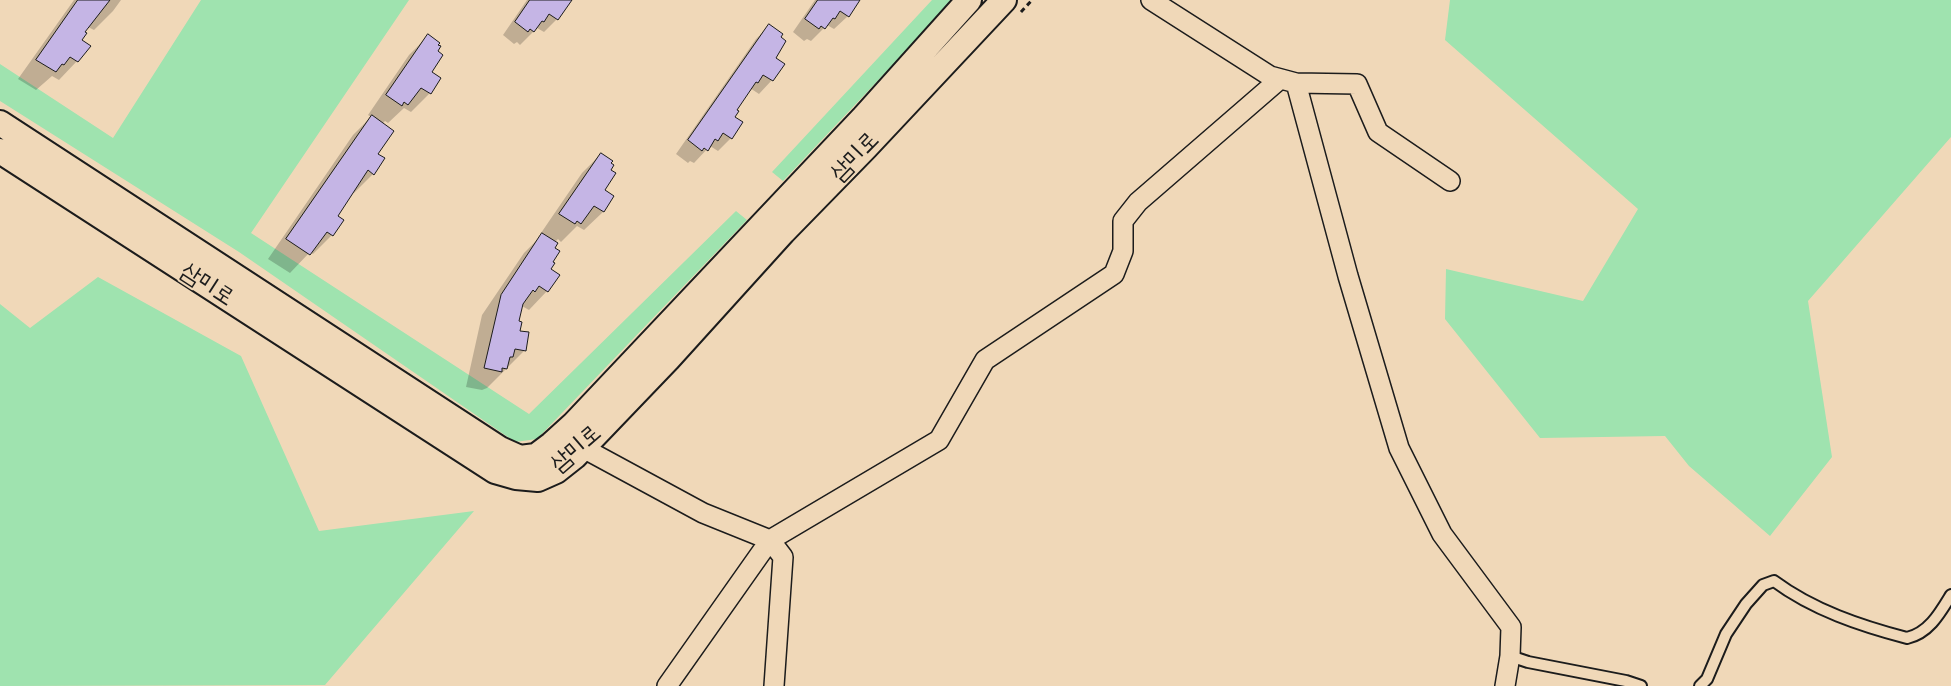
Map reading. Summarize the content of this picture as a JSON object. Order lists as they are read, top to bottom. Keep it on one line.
{"streets":{"street":["삼미로"]}}
